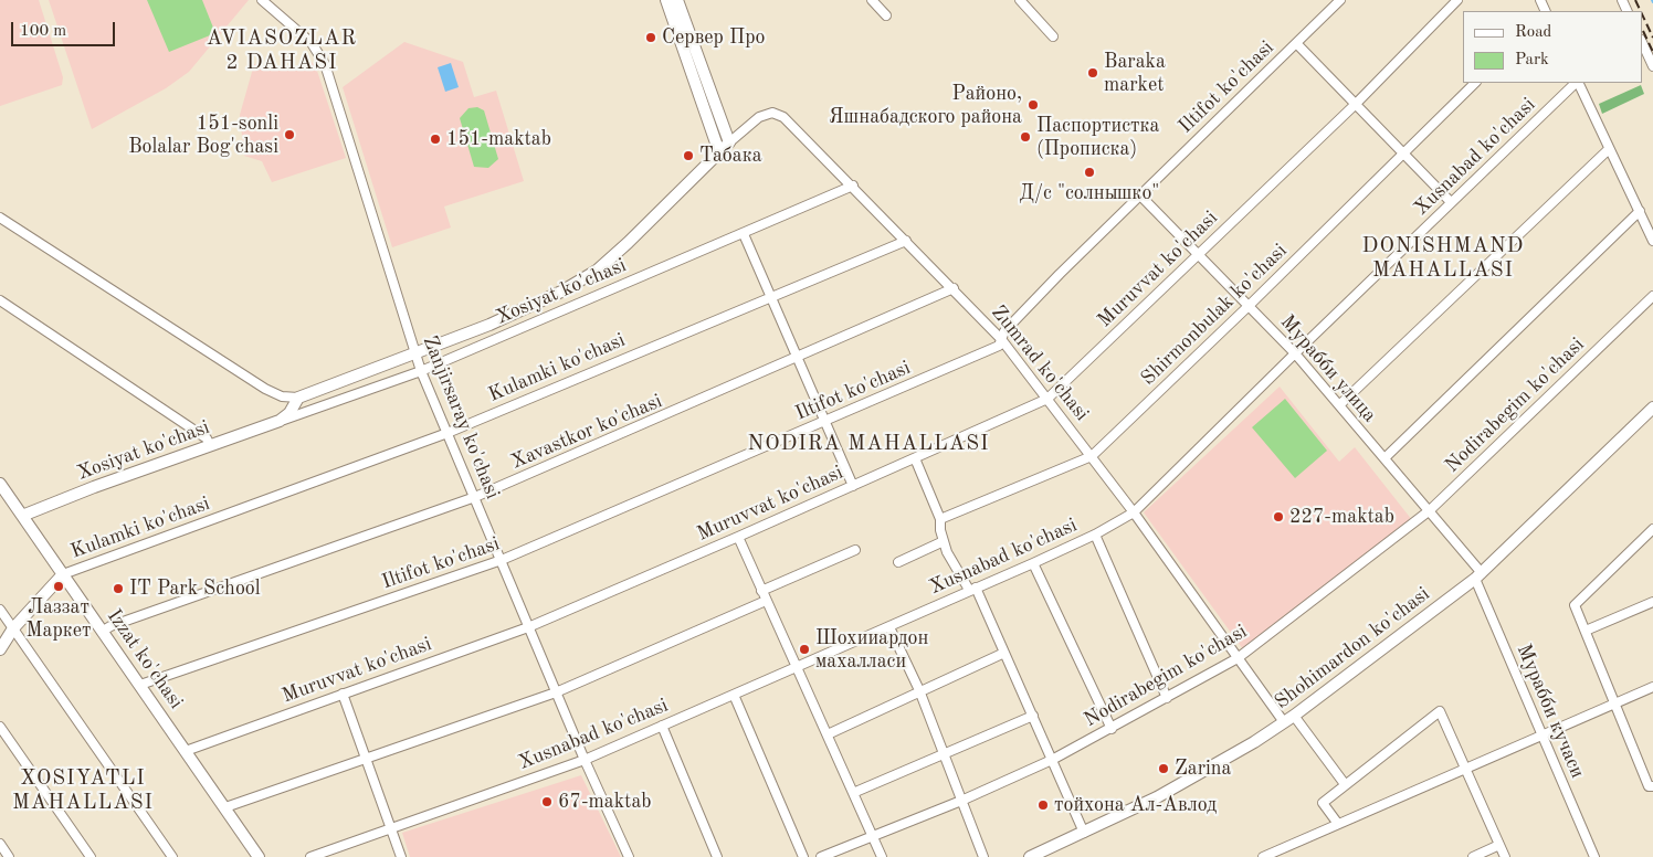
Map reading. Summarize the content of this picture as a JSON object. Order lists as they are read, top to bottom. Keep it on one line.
{"streets":{"main road":["Xosiyat ko'chasi","Zumrad ko'chasi","Shohimardon ko'chasi","Izzat ko'chasi"],"street":["Iltifot ko'chasi","Xusnabad ko'chasi","Muruvvat ko'chasi","Shirmonbulak ko'chasi","Kulamki ko'chasi","Мурабби улица","Nodirabegim ko'chasi","Zanjirsaray ko'chasi","Xavastkor ko'chasi","Мурабби кучаси"]},"crossings":[["Iltifot ko'chasi","Zumrad ko'chasi"],["Iltifot ko'chasi","Мурабби улица"],["Iltifot ko'chasi","Zanjirsaray ko'chasi"],["Iltifot ko'chasi","Izzat ko'chasi"],["Xusnabad ko'chasi","Zumrad ko'chasi"],["Xusnabad ko'chasi","Мурабби улица"],["Xusnabad ko'chasi","Zanjirsaray ko'chasi"],["Muruvvat ko'chasi","Zumrad ko'chasi"],["Muruvvat ko'chasi","Мурабби улица"],["Muruvvat ko'chasi","Zanjirsaray ko'chasi"],["Muruvvat ko'chasi","Izzat ko'chasi"],["Xosiyat ko'chasi","Zumrad ko'chasi"],["Xosiyat ko'chasi","Zanjirsaray ko'chasi"],["Xosiyat ko'chasi","Izzat ko'chasi"],["Shirmonbulak ko'chasi","Zumrad ko'chasi"],["Shirmonbulak ko'chasi","Мурабби улица"],["Zumrad ko'chasi","Kulamki ko'chasi"],["Zumrad ko'chasi","Nodirabegim ko'chasi"],["Zumrad ko'chasi","Xavastkor ko'chasi"],["Zumrad ko'chasi","Shohimardon ko'chasi"],["Kulamki ko'chasi","Zanjirsaray ko'chasi"],["Kulamki ko'chasi","Izzat ko'chasi"],["Мурабби улица","Nodirabegim ko'chasi"],["Мурабби улица","Shohimardon ko'chasi"],["Мурабби улица","Мурабби кучаси"],["Zanjirsaray ko'chasi","Xavastkor ko'chasi"],["Xavastkor ko'chasi","Izzat ko'chasi"],["Shohimardon ko'chasi","Мурабби кучаси"]],"districts":["AVIASOZLAR 2 DAHASI","DONISHMAND MAHALLASI","NODIRA MAHALLASI","XOSIYATLI MAHALLASI"],"places":["Сервер Про","Baraka market","Районо, Яшнабадского района","151-sonli Bolalar Bog'chasi","Паспортистка (Прописка)","151-maktab","Табака","Д/с \"солнышко\"","227-maktab","Лаззат Маркет","IT Park School","Шохииардон махалласи","Zarina","67-maktab","тойхона Ал-Авлод"],"legend":["Road","Park"],"scale_bar":"100 m"}
